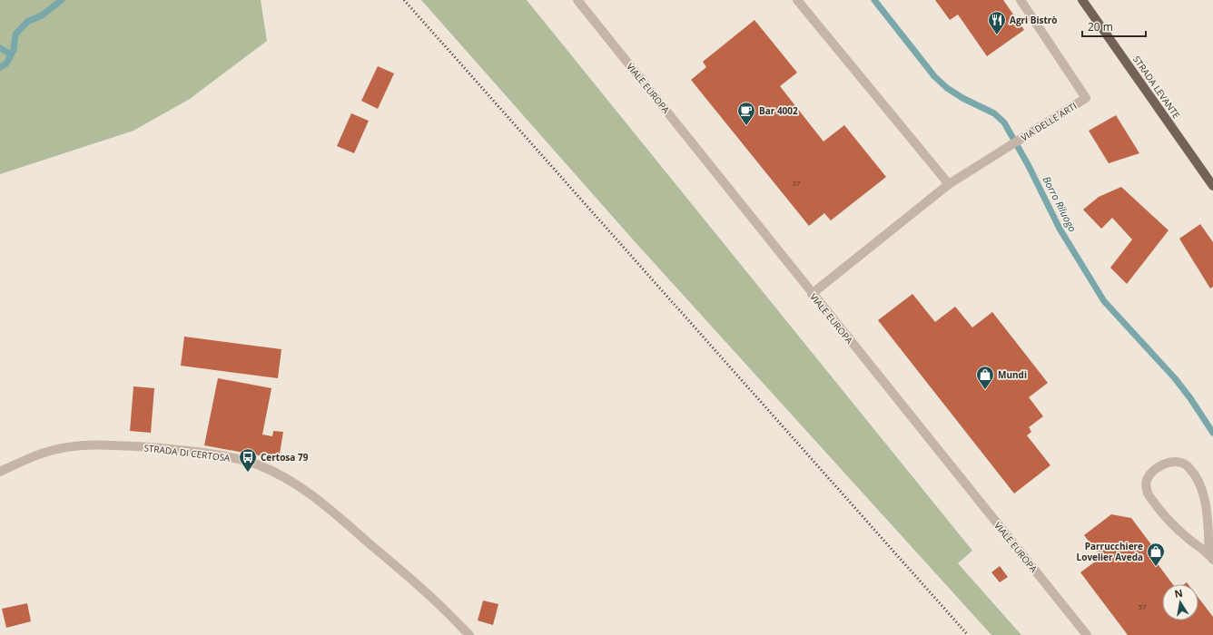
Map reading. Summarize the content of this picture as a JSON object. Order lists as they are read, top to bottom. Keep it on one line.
{"streets":{"main road":["STRADA LEVANTE"],"street":["VIALE EUROPA","VIA DELLE ARTI","STRADA DI CERTOSA"]},"crossings":[["VIALE EUROPA","VIA DELLE ARTI"]],"water":["Borro Riluogo"],"places":{"restaurant":["Agri Bistrò"],"cafe":["Bar 4002"],"shop":["Mundi","Parrucchiere Lovelier Aveda"],"bus stop":["Certosa 79"]},"house_numbers":["37","57"],"scale_bar":"20 m","north":"top"}
